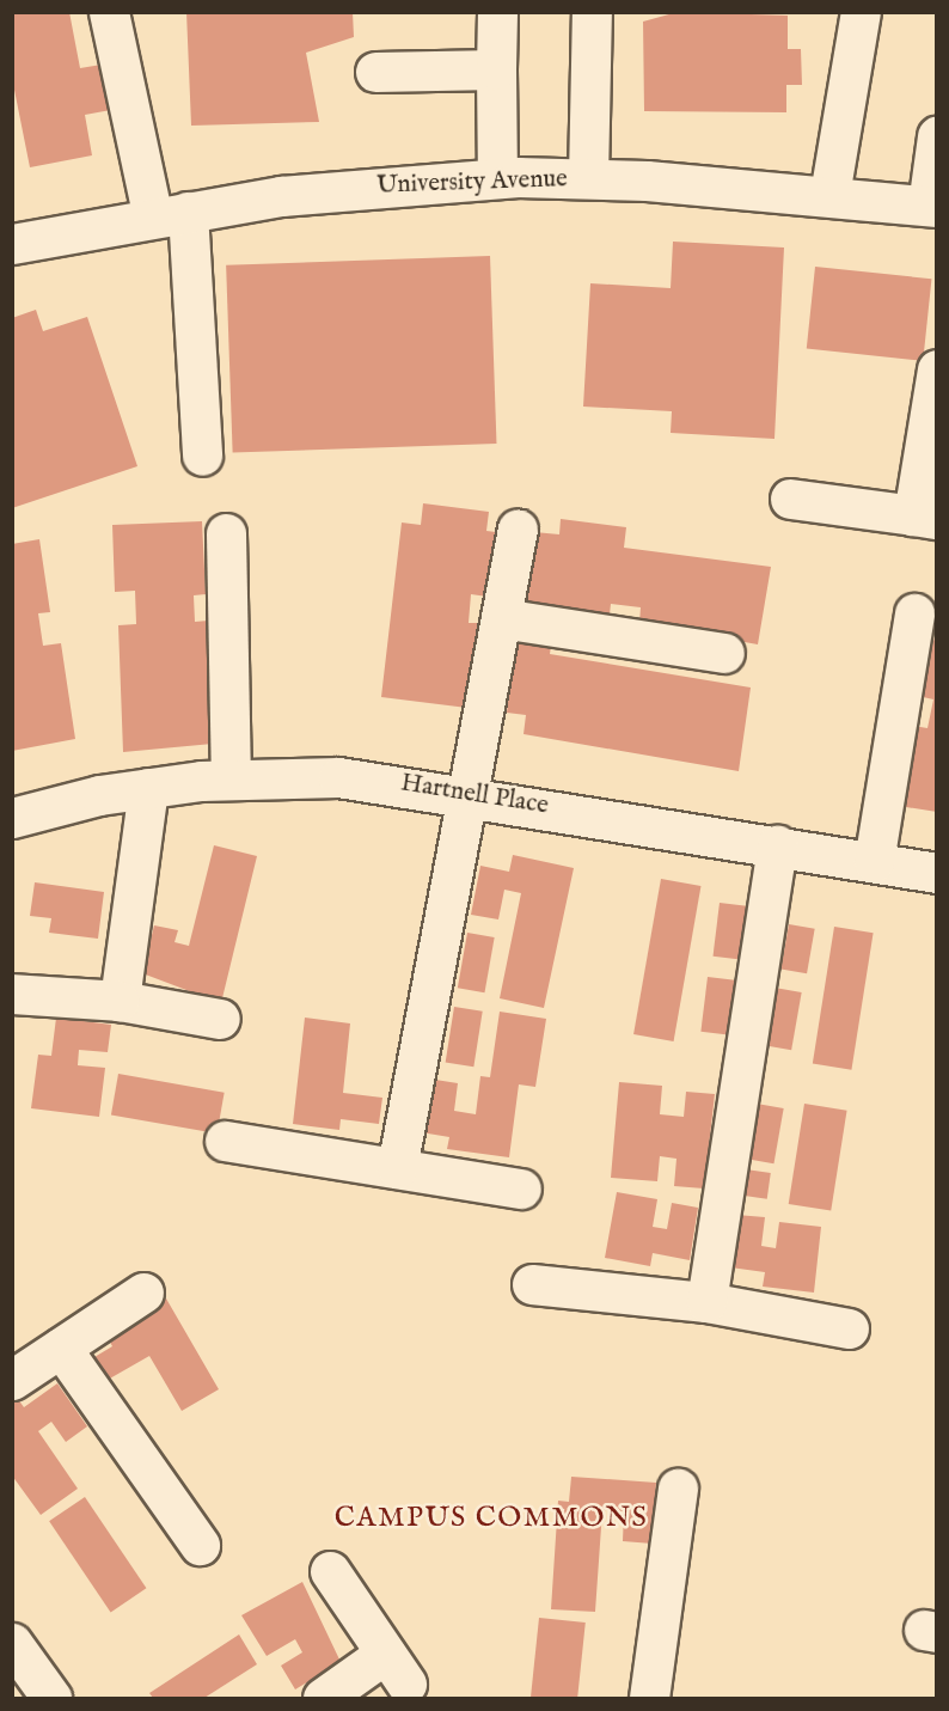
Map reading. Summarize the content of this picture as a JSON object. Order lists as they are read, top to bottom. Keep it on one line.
{"streets":{"street":["University Avenue","Hartnell Place"]},"districts":["CAMPUS COMMONS"]}
